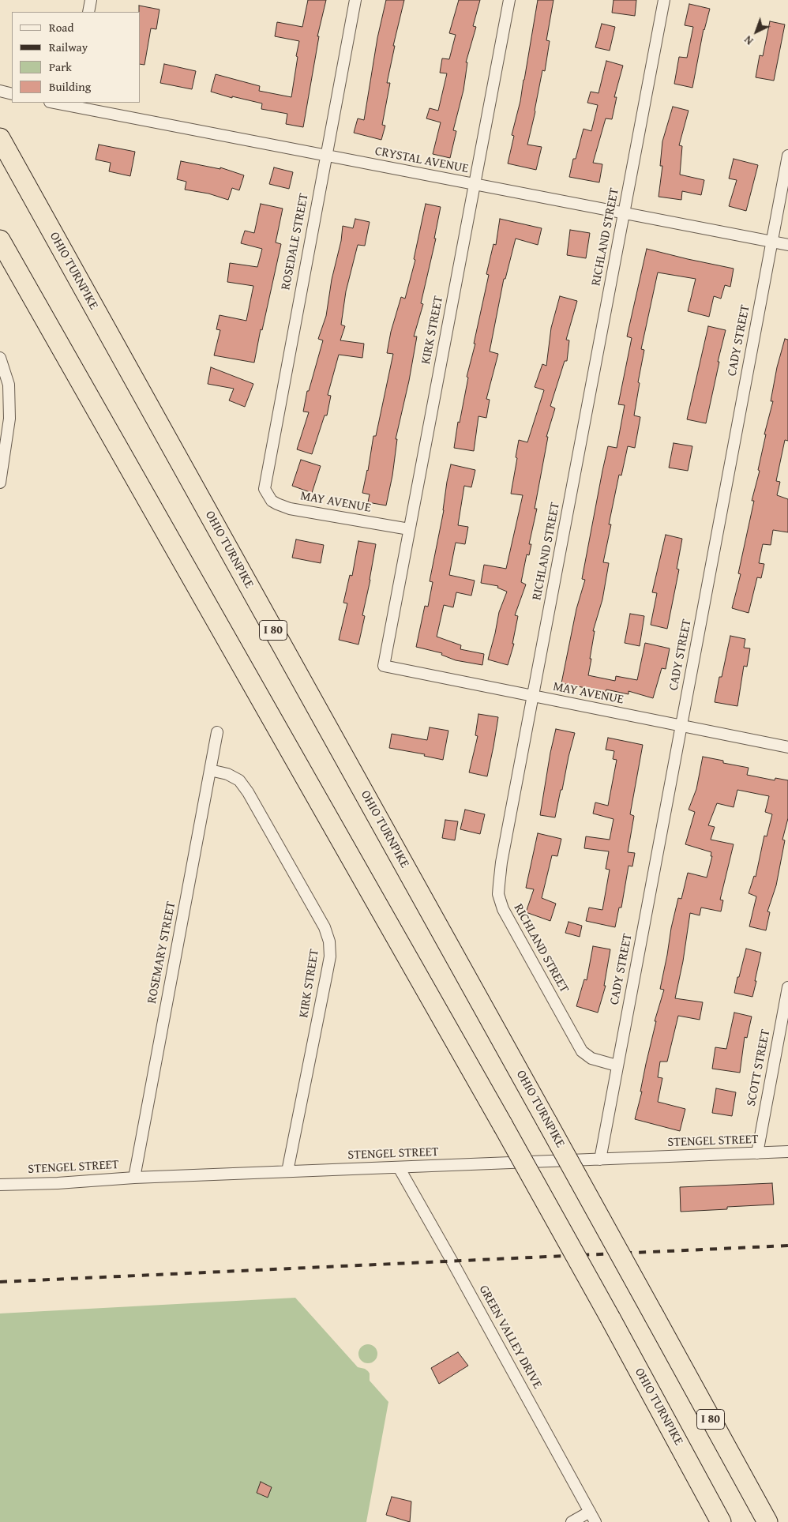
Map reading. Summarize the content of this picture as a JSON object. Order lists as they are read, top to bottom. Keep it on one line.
{"streets":{"highway":["OHIO TURNPIKE","I 80"],"street":["CRYSTAL AVENUE","RICHLAND STREET","ROSEDALE STREET","KIRK STREET","CADY STREET","MAY AVENUE","ROSEMARY STREET","SCOTT STREET","STENGEL STREET","GREEN VALLEY DRIVE"]},"crossings":[["CRYSTAL AVENUE","RICHLAND STREET"],["CRYSTAL AVENUE","ROSEDALE STREET"],["CRYSTAL AVENUE","KIRK STREET"],["CRYSTAL AVENUE","CADY STREET"],["RICHLAND STREET","CADY STREET"],["RICHLAND STREET","MAY AVENUE"],["ROSEDALE STREET","MAY AVENUE"],["KIRK STREET","MAY AVENUE"],["KIRK STREET","ROSEMARY STREET"],["KIRK STREET","STENGEL STREET"],["CADY STREET","MAY AVENUE"],["CADY STREET","STENGEL STREET"],["ROSEMARY STREET","STENGEL STREET"],["SCOTT STREET","STENGEL STREET"],["STENGEL STREET","GREEN VALLEY DRIVE"]],"legend":["Road","Railway","Park","Building"],"north":"bottom left"}
